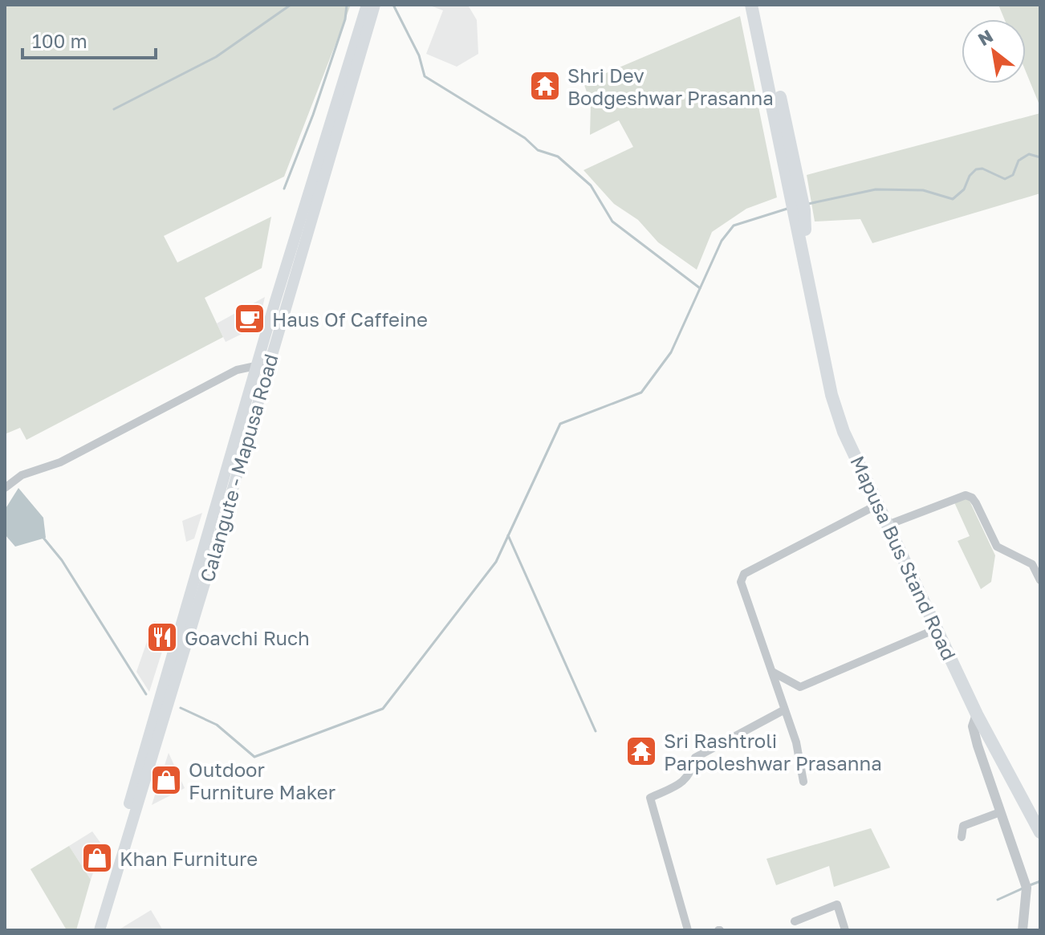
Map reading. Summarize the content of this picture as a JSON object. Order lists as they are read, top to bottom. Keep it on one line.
{"streets":{"main road":["Calangute - Mapusa Road","Mapusa Bus Stand Road"]},"places":{"temple":["Shri Dev Bodgeshwar Prasanna","Sri Rashtroli Parpoleshwar Prasanna"],"cafe":["Haus Of Caffeine"],"restaurant":["Goavchi Ruch"],"shop":["Outdoor Furniture Maker","Khan Furniture"]},"scale_bar":"100 m","north":"top left"}
